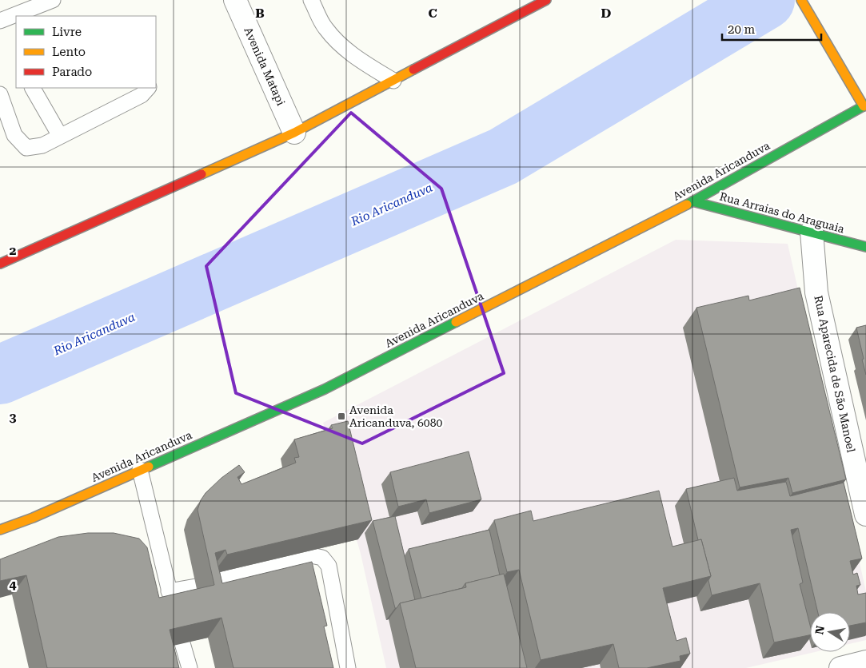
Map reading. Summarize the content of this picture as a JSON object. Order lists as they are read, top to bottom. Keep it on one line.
{"streets":{"main road":["Avenida Aricanduva","Rua Arraias do Araguaia"],"street":["Avenida Matapi","Rua Aparecida de São Manoel"]},"crossings":[["Avenida Aricanduva","Rua Arraias do Araguaia"],["Rua Arraias do Araguaia","Rua Aparecida de São Manoel"]],"water":["Rio Aricanduva"],"places":{"transit":["Avenida Aricanduva, 6080"]},"legend":["Livre","Lento","Parado"],"scale_bar":"20 m","north":"left","grid":{"columns":["B","C","D"],"rows":["2","3","4"]}}
